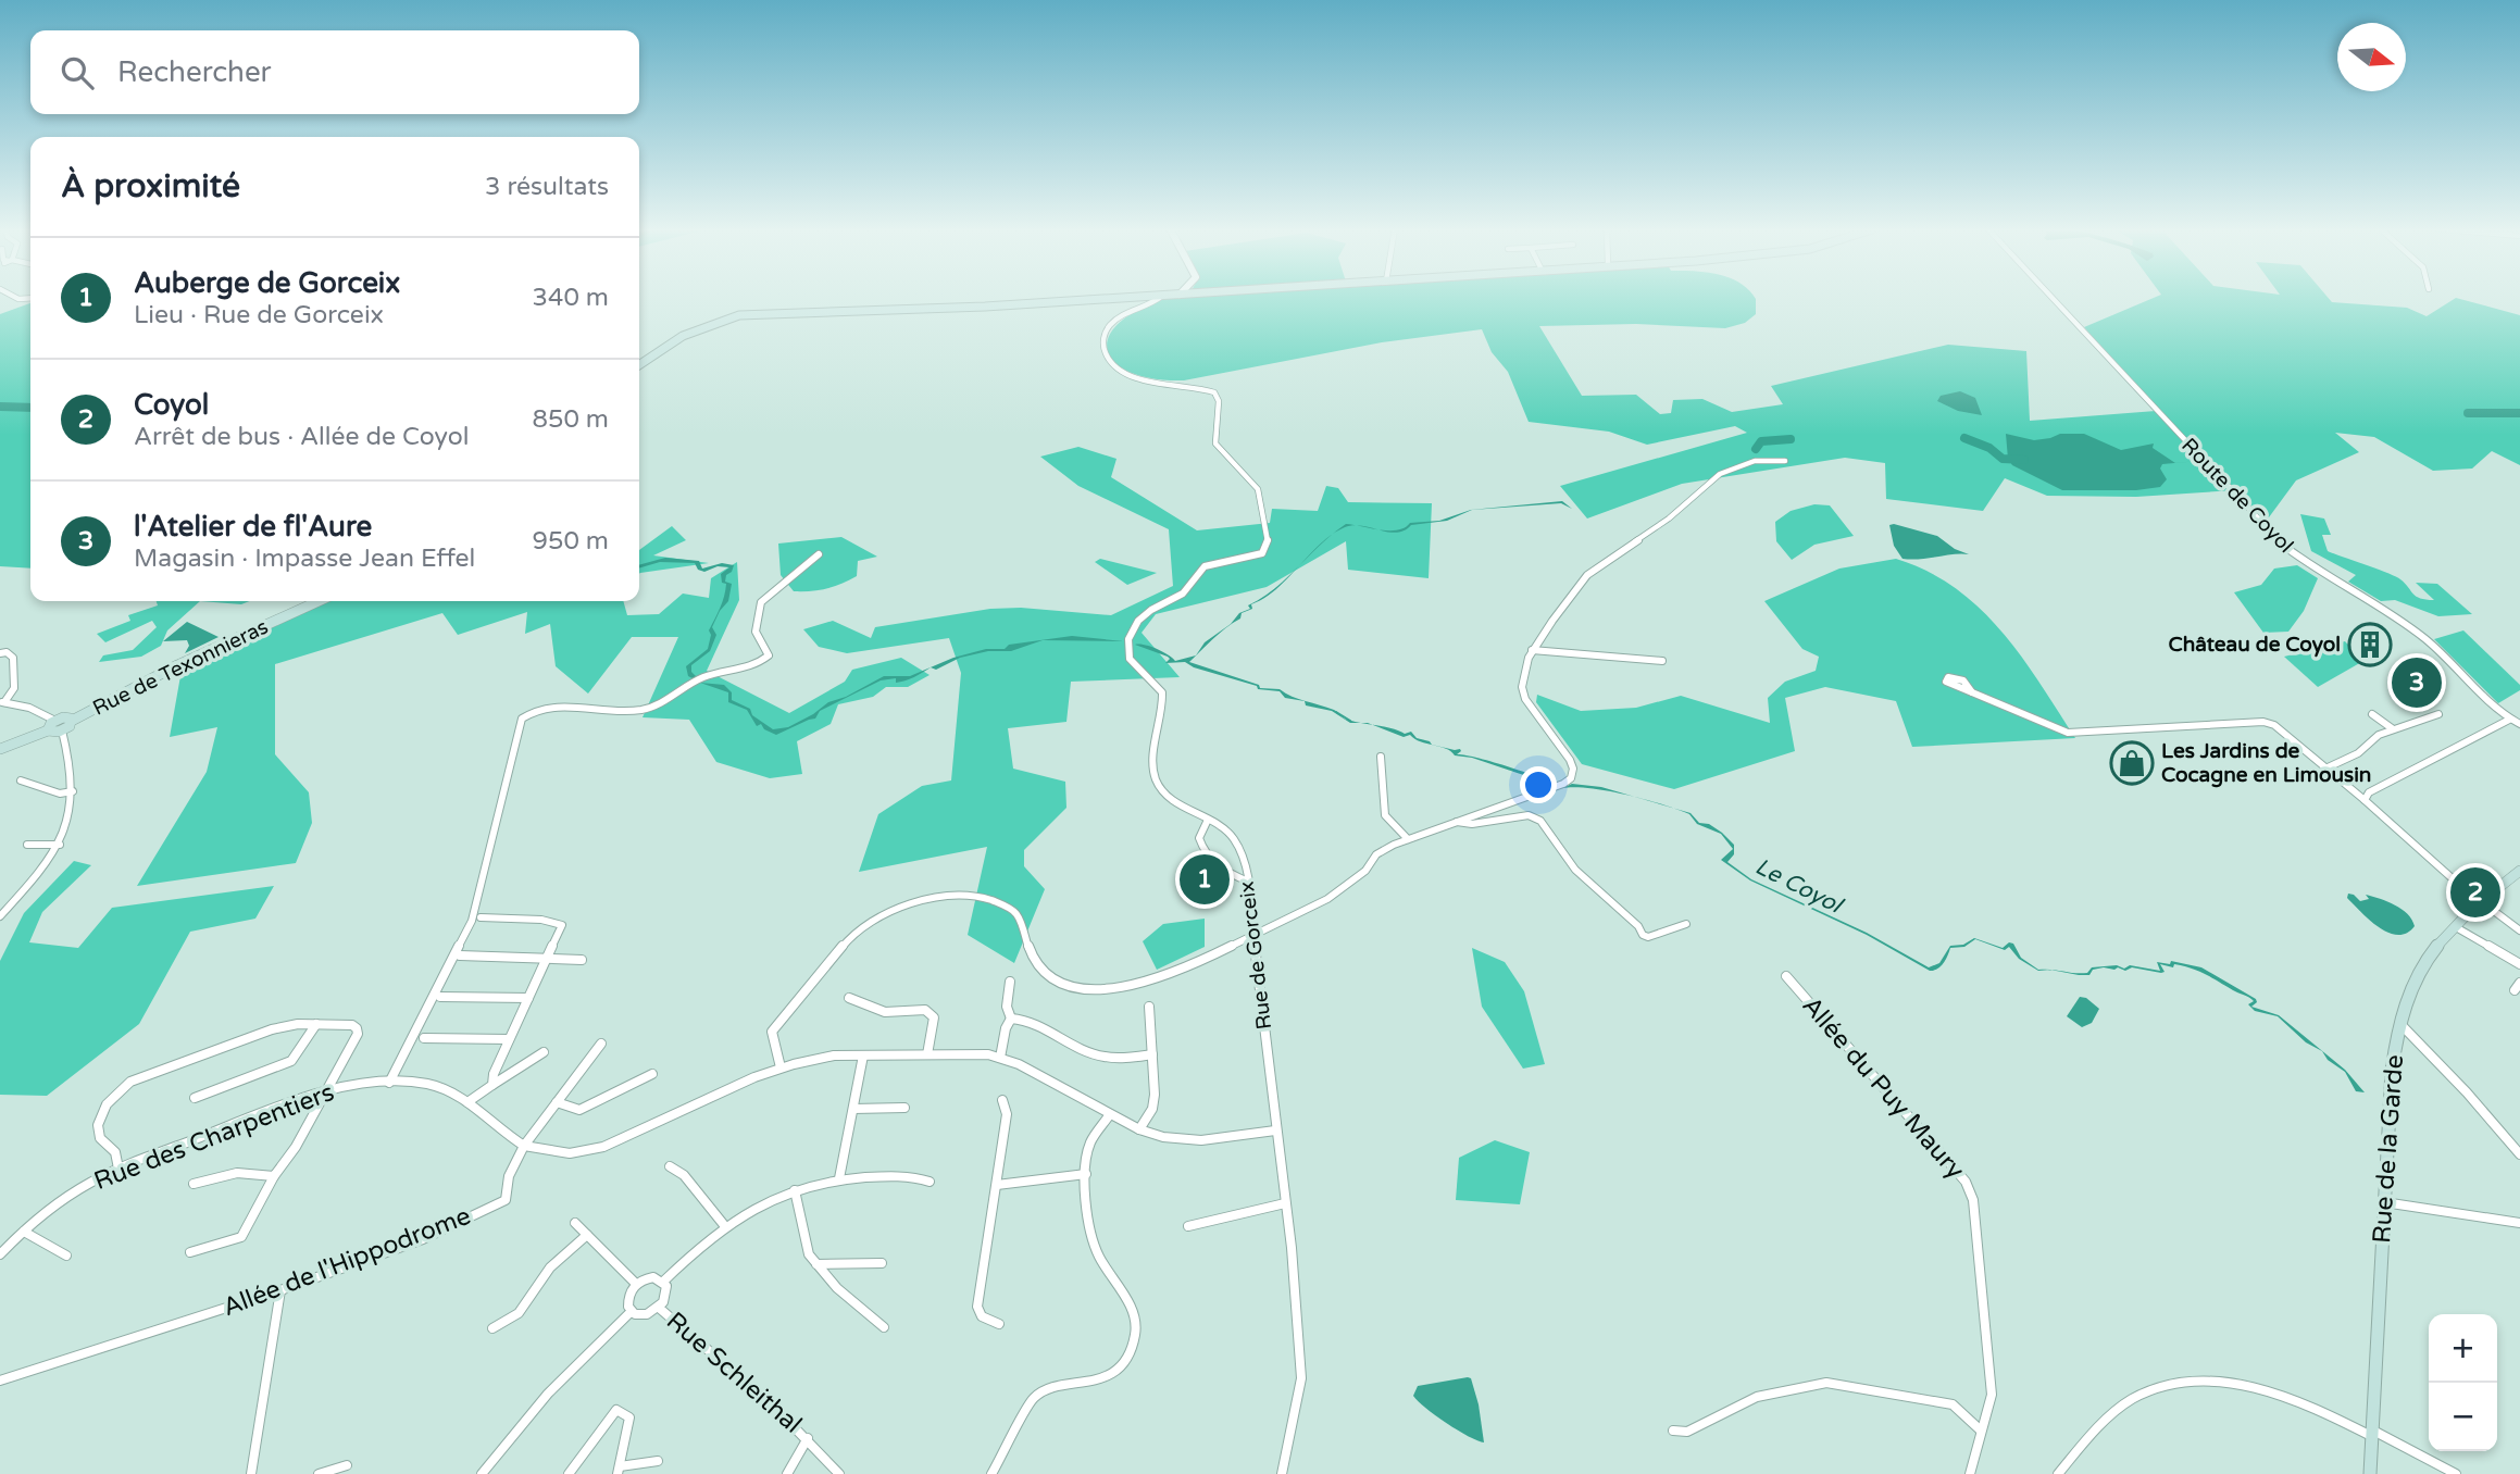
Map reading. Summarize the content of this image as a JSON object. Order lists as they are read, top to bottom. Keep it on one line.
{"streets":{"main road":["Rue de Texonnieras","Rue de la Garde"],"street":["Route de Coyol","Rue de Gorceix","Allée du Puy Maury","Rue des Charpentiers","Allée de l'Hippodrome","Rue Schleithal"]},"crossings":[["Rue des Charpentiers","Allée de l'Hippodrome"]],"water":["Le Coyol"],"places":{"building":["Château de Coyol"],"shop":["Les Jardins de Cocagne en Limousin"]},"north":"right","page":{"search":"Rechercher","heading":["À proximité","3 résultats"],"list":[{"mark":"1","name":"Auberge de Gorceix","note":"Lieu · Rue de Gorceix","value":"340 m"},{"mark":"2","name":"Coyol","note":"Arrêt de bus · Allée de Coyol","value":"850 m"},{"mark":"3","name":"l'Atelier de fl'Aure","note":"Magasin · Impasse Jean Effel","value":"950 m"}],"pins":["3","1","2"],"map_buttons":["+","−"]}}
